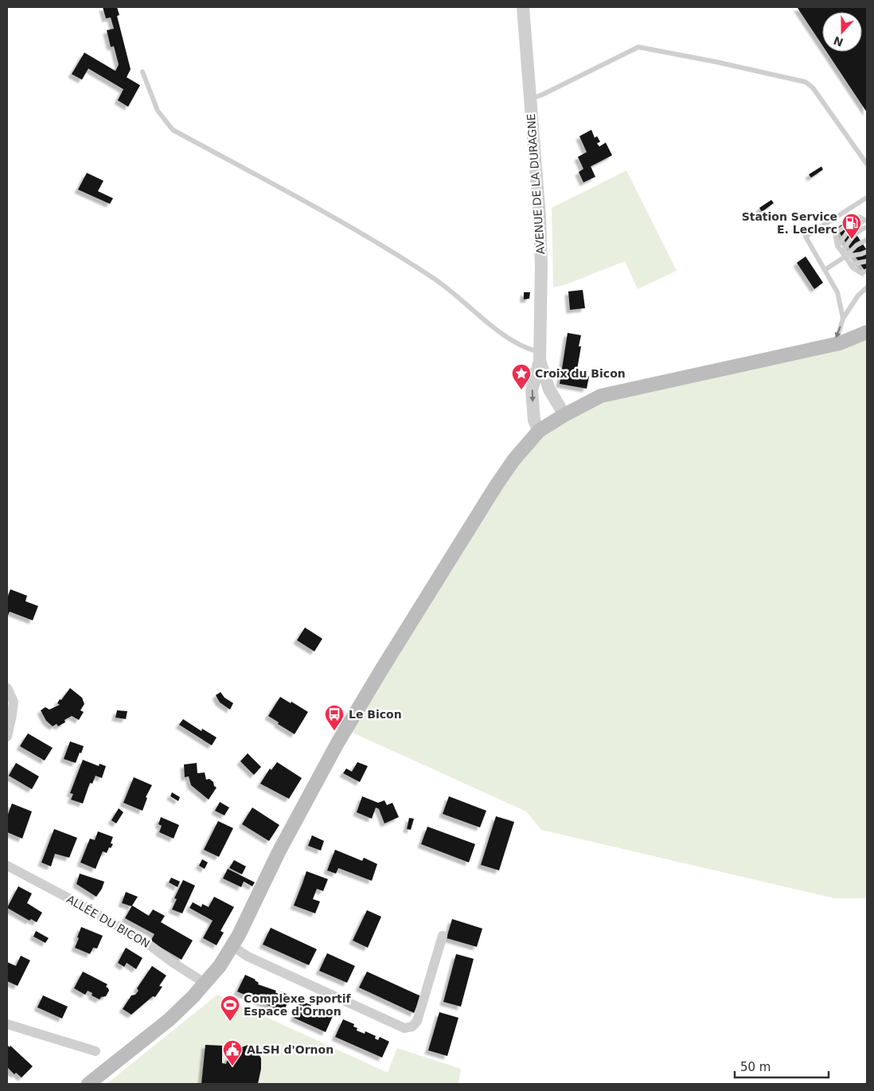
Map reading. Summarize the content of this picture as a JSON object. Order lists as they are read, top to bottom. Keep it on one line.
{"streets":{"street":["AVENUE DE LA DURAGNE","ALLÉE DU BICON"]},"places":{"fuel station":["Station Service E. Leclerc"],"place":["Croix du Bicon"],"bus stop":["Le Bicon"],"sports":["Complexe sportif Espace d'Ornon"],"public building":["ALSH d'Ornon"]},"scale_bar":"50 m","north":"bottom"}
